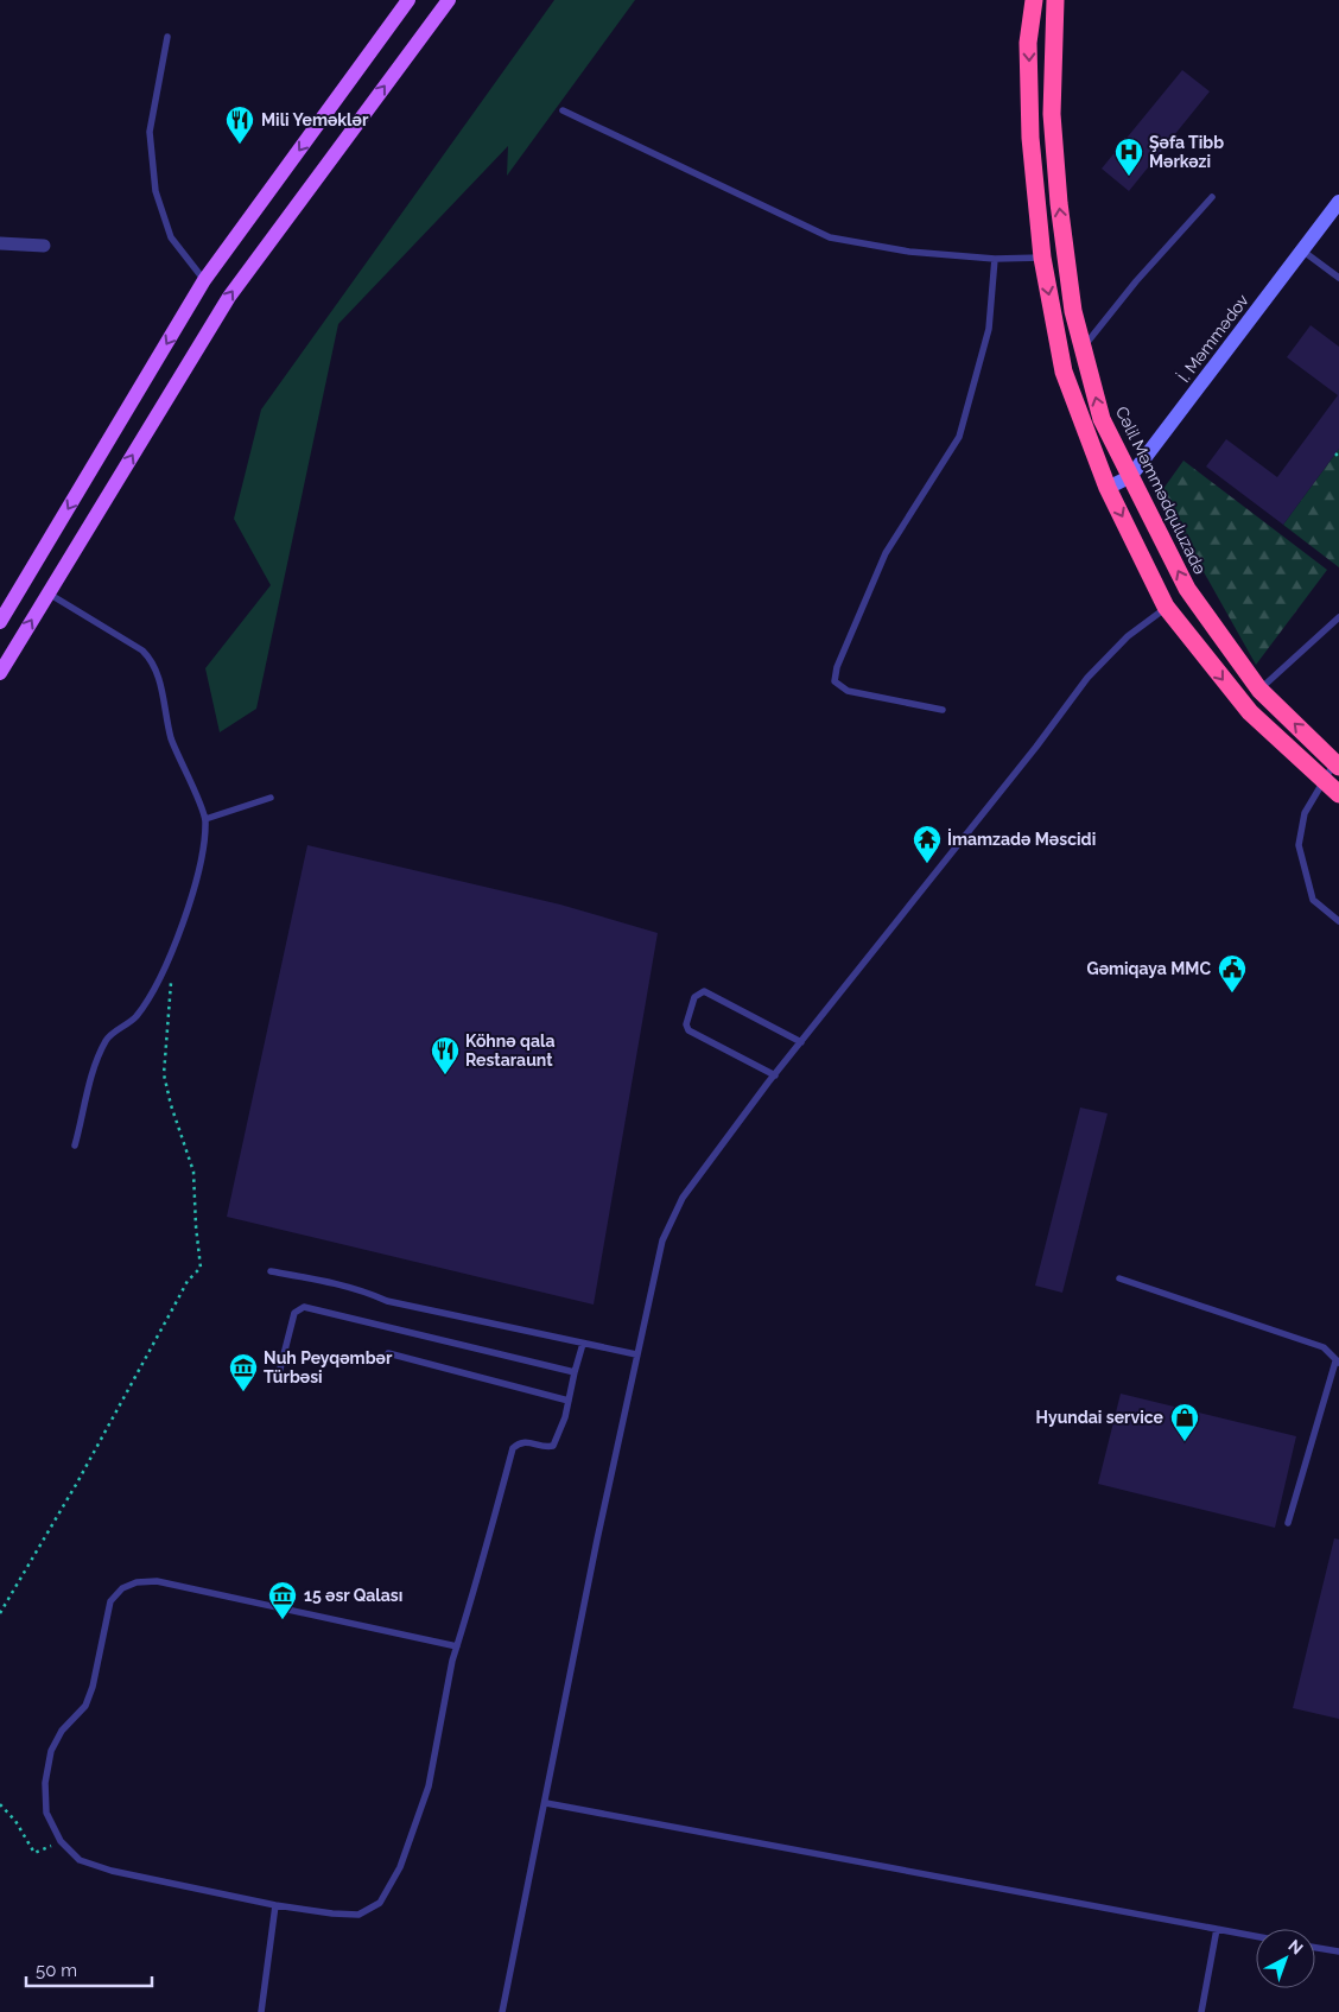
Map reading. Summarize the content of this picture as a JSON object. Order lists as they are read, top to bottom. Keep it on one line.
{"streets":{"highway":["Cəlil Məmmədquluzadə"],"main road":["İ. Məmmədov"]},"crossings":[["İ. Məmmədov","Cəlil Məmmədquluzadə"]],"places":{"restaurant":["Mili Yeməklər","Köhnə qala Restaraunt"],"hospital":["Şəfa Tibb Mərkəzi"],"temple":["İmamzadə Məscidi"],"public building":["Gəmiqaya MMC"],"museum":["Nuh Peyqəmbər Türbəsi","15 əsr Qalası"],"shop":["Hyundai service"]},"scale_bar":"50 m","north":"top right"}
